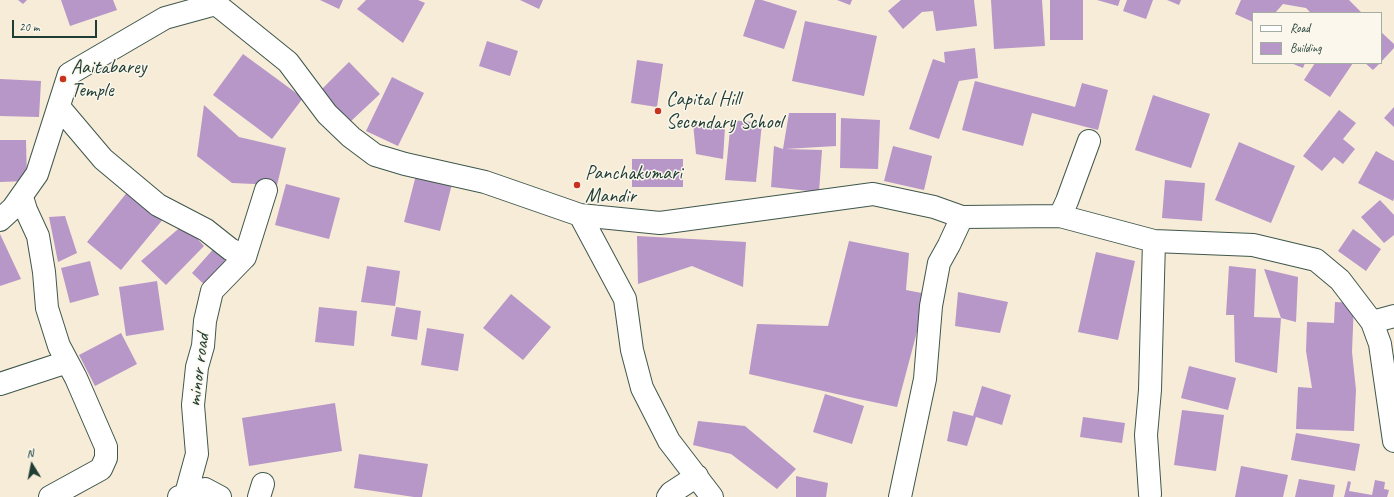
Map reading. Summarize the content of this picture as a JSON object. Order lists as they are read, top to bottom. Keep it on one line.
{"streets":{"street":["minor road"]},"places":["Aaitabarey Temple","Capital Hill Secondary School","Panchakumari Mandir"],"legend":["Road","Building"],"scale_bar":"20 m","north":"top"}
